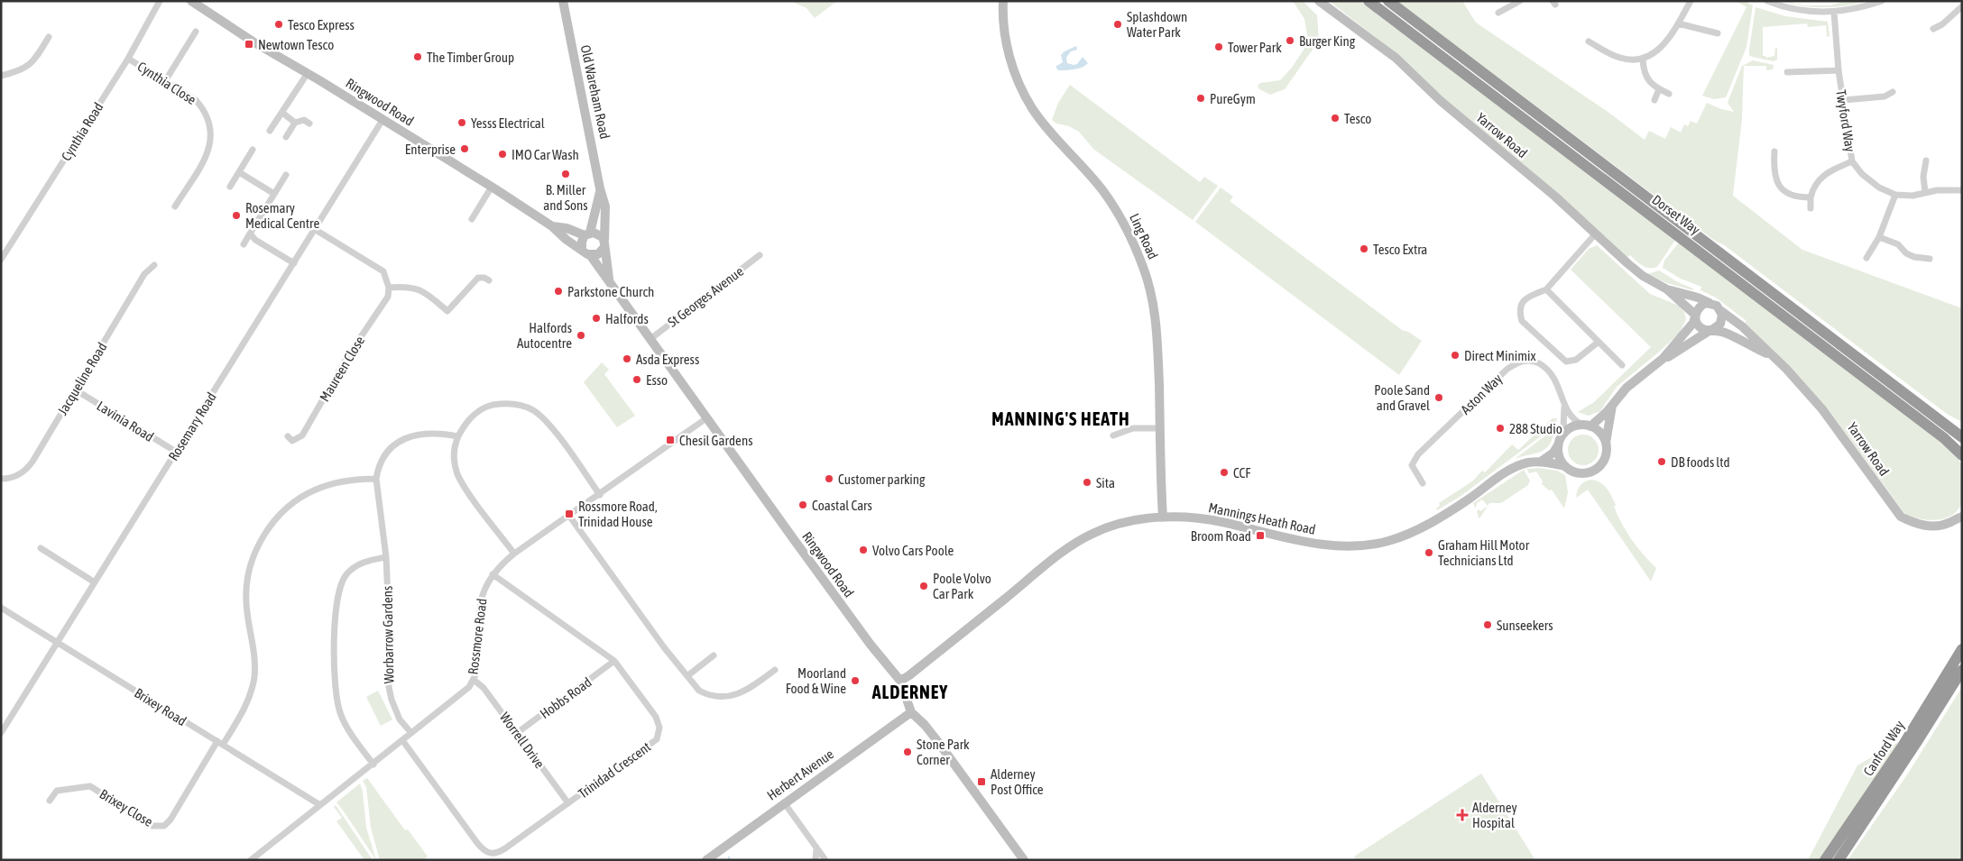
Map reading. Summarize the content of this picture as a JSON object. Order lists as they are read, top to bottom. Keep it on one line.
{"streets":{"highway":["Dorset Way","Canford Way"],"street":["Cynthia Close","Old Wareham Road","Ringwood Road","Twyford Way","Cynthia Road","Yarrow Road","Ling Road","St Georges Avenue","Maureen Close","Jacqueline Road","Aston Way","Lavinia Road","Rosemary Road","Mannings Heath Road","Worbarrow Gardens","Rossmore Road","Hobbs Road","Brixey Road","Worrell Drive","Trinidad Crescent","Herbert Avenue","Brixey Close"]},"crossings":[["Cynthia Close","Cynthia Road"],["Old Wareham Road","Ringwood Road"],["Ringwood Road","St Georges Avenue"],["Ringwood Road","Rosemary Road"],["Ringwood Road","Mannings Heath Road"],["Ringwood Road","Rossmore Road"],["Ringwood Road","Herbert Avenue"],["Ling Road","Mannings Heath Road"],["Jacqueline Road","Lavinia Road"],["Aston Way","Mannings Heath Road"],["Lavinia Road","Rosemary Road"],["Rosemary Road","Brixey Road"],["Worbarrow Gardens","Rossmore Road"],["Rossmore Road","Brixey Road"],["Rossmore Road","Worrell Drive"],["Rossmore Road","Trinidad Crescent"],["Hobbs Road","Worrell Drive"],["Hobbs Road","Trinidad Crescent"],["Brixey Road","Brixey Close"],["Worrell Drive","Trinidad Crescent"]],"districts":["MANNING'S HEATH","ALDERNEY"],"places":{"other":["Tesco Express","Splashdown Water Park","Burger King","Tower Park","The Timber Group","PureGym","Tesco","Yesss Electrical","Enterprise","IMO Car Wash","B. Miller and Sons","Rosemary Medical Centre","Tesco Extra","Parkstone Church","Halfords","Halfords Autocentre","Direct Minimix","Asda Express","Esso","Poole Sand and Gravel","288 Studio","DB foods ltd","CCF","Customer parking","Sita","Coastal Cars","Volvo Cars Poole","Graham Hill Motor Technicians Ltd","Poole Volvo Car Park","Sunseekers","Moorland Food & Wine","Stone Park Corner"],"transit":["Newtown Tesco","Chesil Gardens","Rossmore Road, Trinidad House","Broom Road","Alderney Post Office"],"health":["Alderney Hospital"]}}
